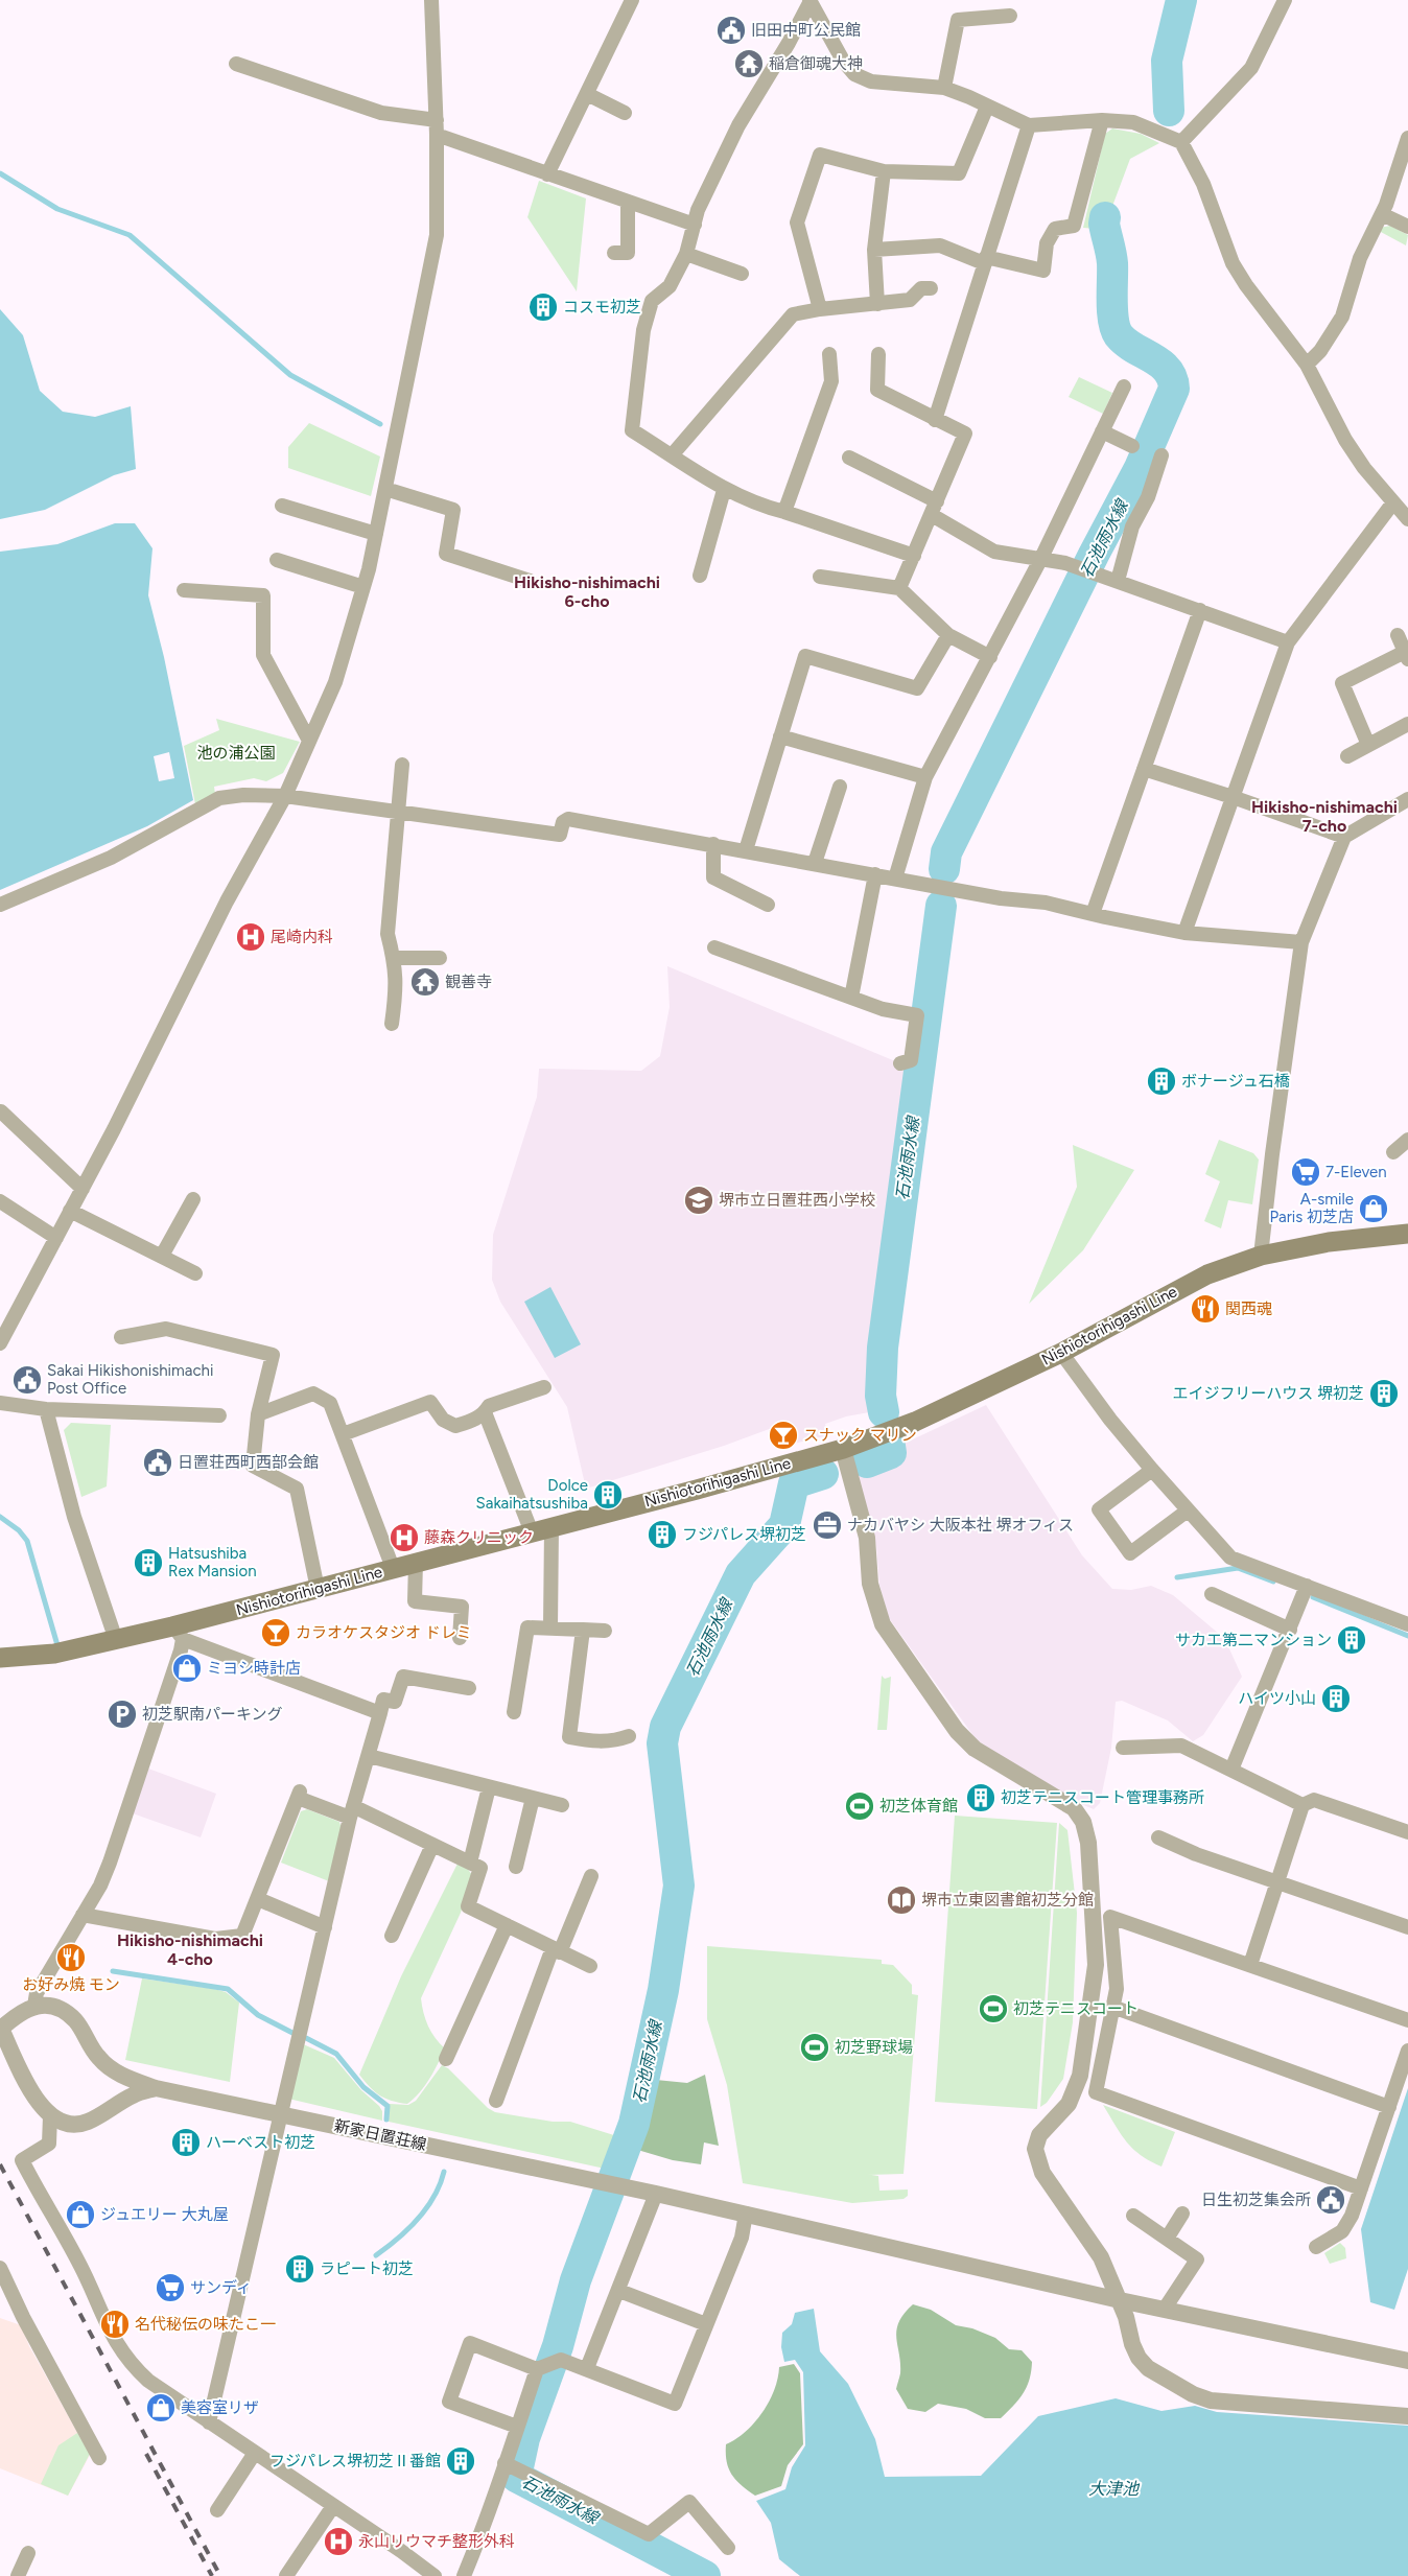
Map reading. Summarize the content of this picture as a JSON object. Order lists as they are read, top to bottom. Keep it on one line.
{"streets":{"main road":["Nishiotorihigashi Line"],"street":["新家日置荘線"]},"districts":["Hikisho-nishimachi 6-cho","Hikisho-nishimachi 7-cho","Hikisho-nishimachi 4-cho"],"water":["石池雨水線","大津池"],"parks":["池の浦公園"],"places":{"public building":["旧田中町公民館","Sakai Hikishonishimachi Post Office","日置荘西町西部会館","日生初芝集会所"],"temple":["稲倉御魂大神","観善寺"],"building":["コスモ初芝","ボナージュ石橋","エイジフリーハウス 堺初芝","Dolce Sakaihatsushiba","フジパレス堺初芝","Hatsushiba Rex Mansion","サカエ第二マンション","ハイツ小山","初芝テニスコート管理事務所","ハーベスト初芝","ラピート初芝","フジパレス堺初芝Ⅱ番館"],"hospital":["尾崎内科","藤森クリニック","永山リウマチ整形外科"],"supermarket":["7-Eleven","サンディ"],"school or university":["堺市立日置荘西小学校"],"shop":["A-smile Paris 初芝店","ミヨシ時計店","ジュエリー 大丸屋","美容室リザ"],"restaurant":["関西魂","お好み焼 モン","名代秘伝の味たこ一"],"bar":["スナック マリン","カラオケスタジオ ドレミ"],"office":["ナカバヤシ 大阪本社 堺オフィス"],"parking":["初芝駅南パーキング"],"sports":["初芝体育館","初芝テニスコート","初芝野球場"],"library":["堺市立東図書館初芝分館"]}}
